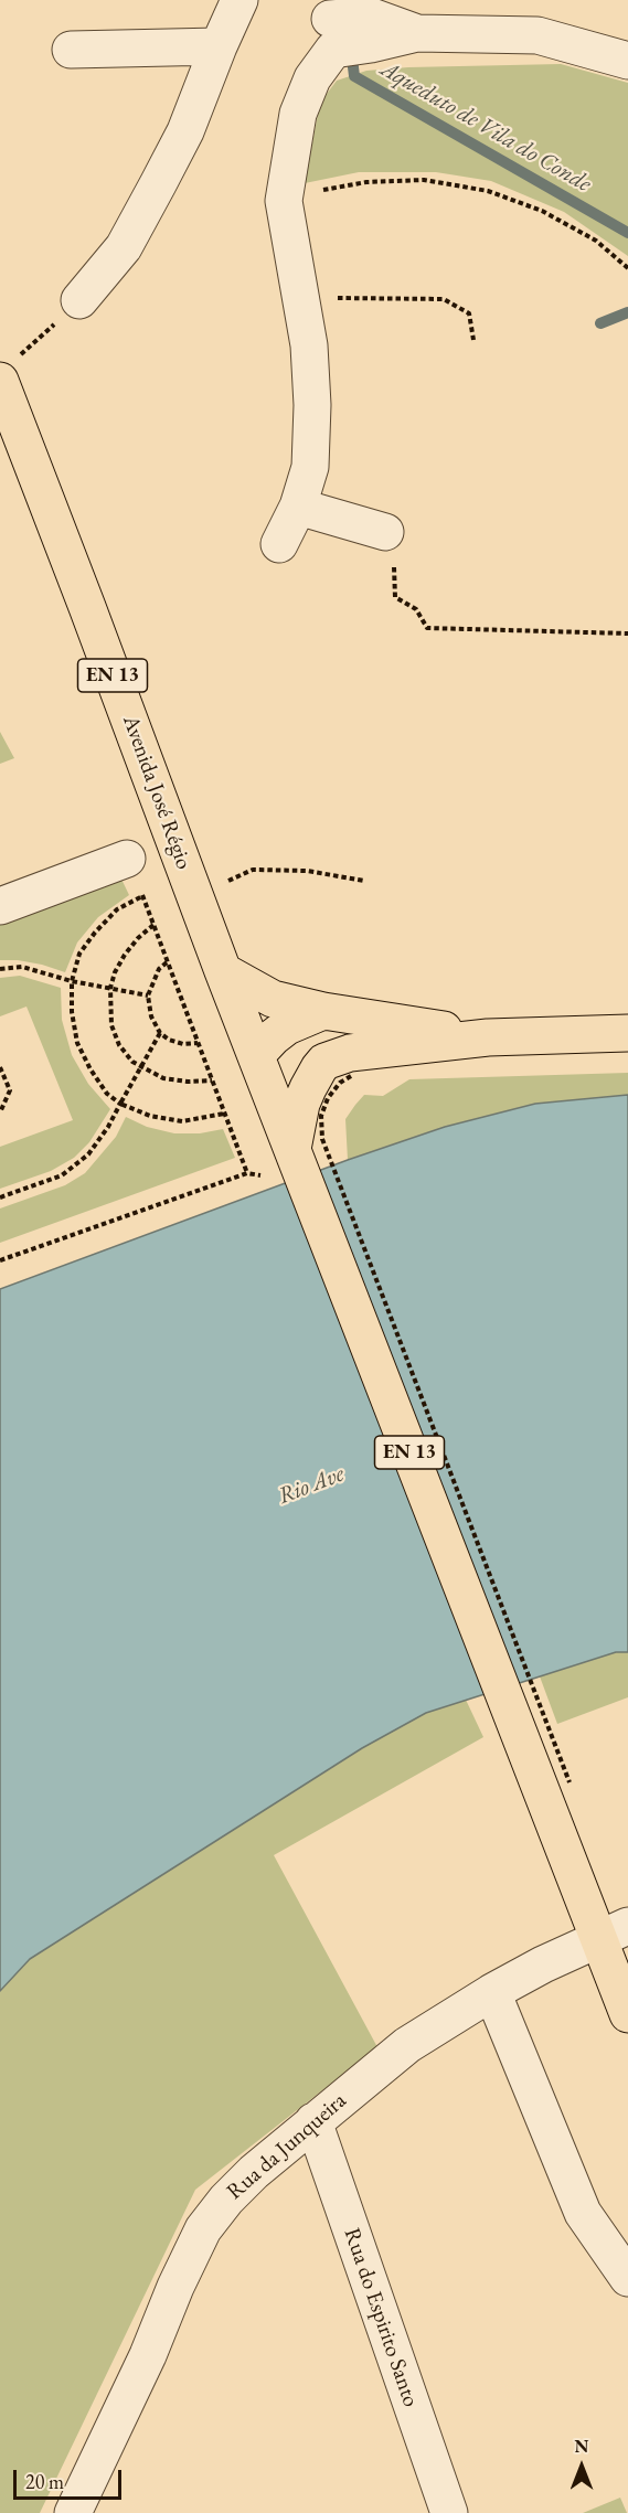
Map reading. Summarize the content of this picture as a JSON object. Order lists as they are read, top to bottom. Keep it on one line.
{"streets":{"main road":["EN 13","Avenida José Régio"],"street":["Rua da Junqueira","Rua do Espirito Santo"]},"crossings":[["EN 13","Avenida José Régio"],["EN 13","Rua da Junqueira"],["Rua da Junqueira","Rua do Espirito Santo"]],"water":["Aqueduto de Vila do Conde","Rio Ave"],"scale_bar":"20 m","north":"top"}
